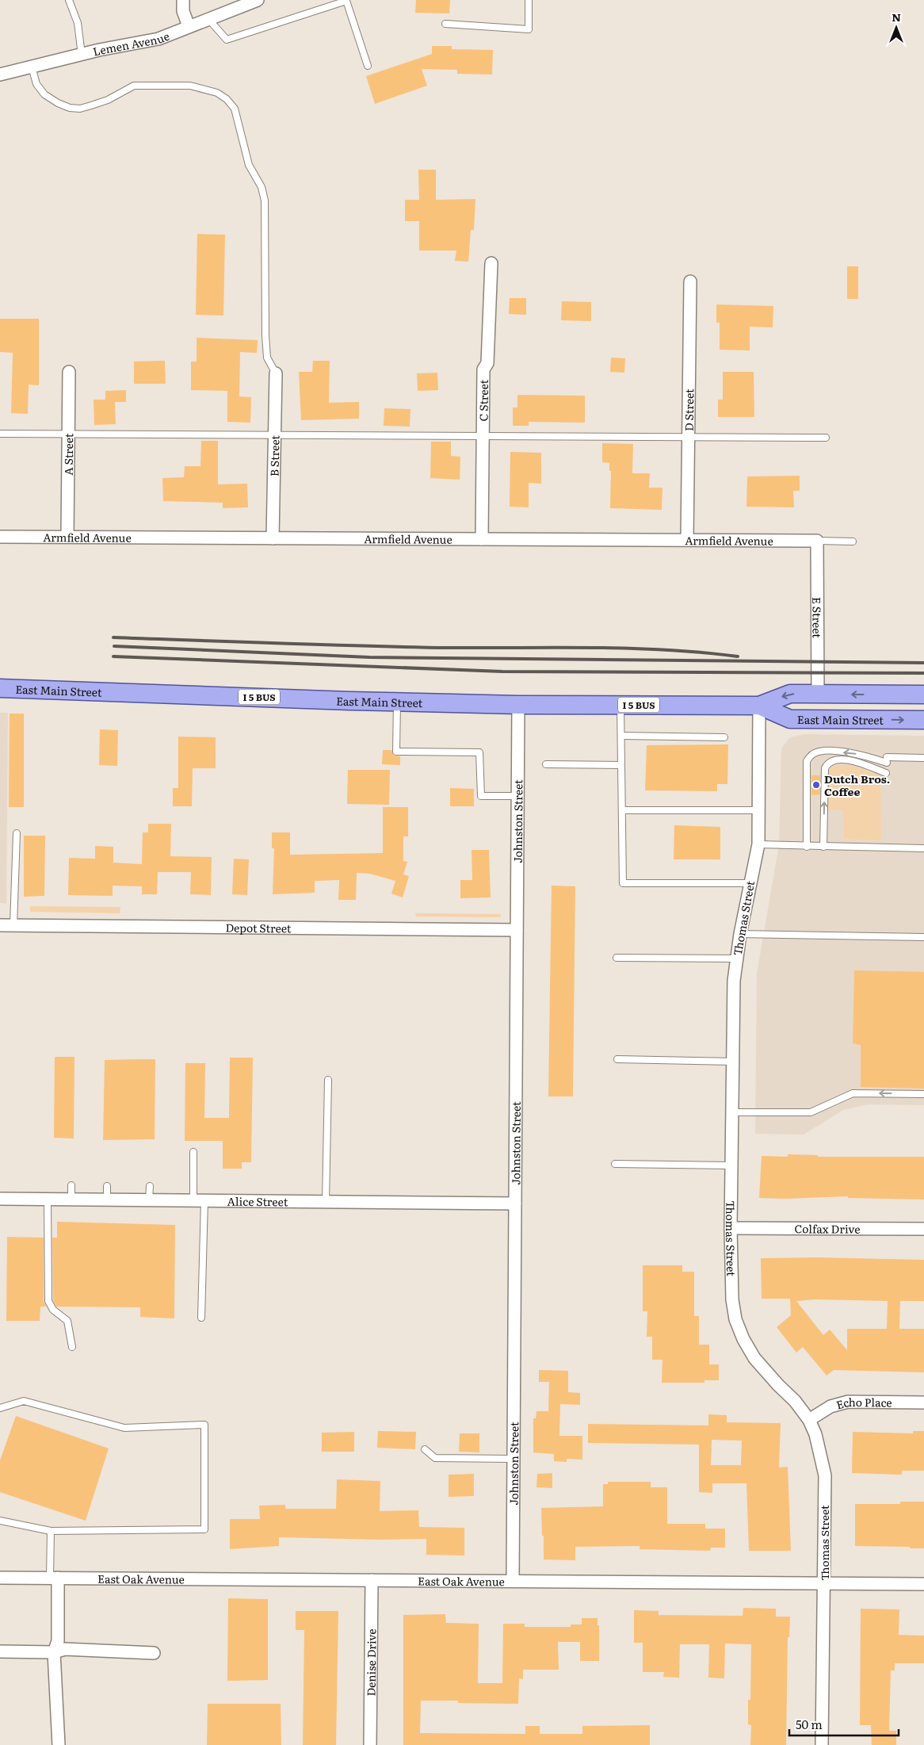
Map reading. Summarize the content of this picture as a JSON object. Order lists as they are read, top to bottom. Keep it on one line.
{"streets":{"main road":["East Main Street","I 5 BUS"],"street":["Lemen Avenue","C Street","D Street","A Street","B Street","Armfield Avenue","E Street","Johnston Street","Thomas Street","Depot Street","Alice Street","Colfax Drive","Echo Place","East Oak Avenue","Denise Drive"]},"crossings":[["C Street","Armfield Avenue"],["D Street","Armfield Avenue"],["A Street","Armfield Avenue"],["B Street","Armfield Avenue"],["Armfield Avenue","E Street"],["E Street","East Main Street"],["East Main Street","Johnston Street"],["East Main Street","Thomas Street"],["Johnston Street","Depot Street"],["Johnston Street","Alice Street"],["Johnston Street","East Oak Avenue"],["Thomas Street","Colfax Drive"],["Thomas Street","Echo Place"],["Thomas Street","East Oak Avenue"],["East Oak Avenue","Denise Drive"]],"places":["Dutch Bros. Coffee"],"scale_bar":"50 m","north":"top"}
